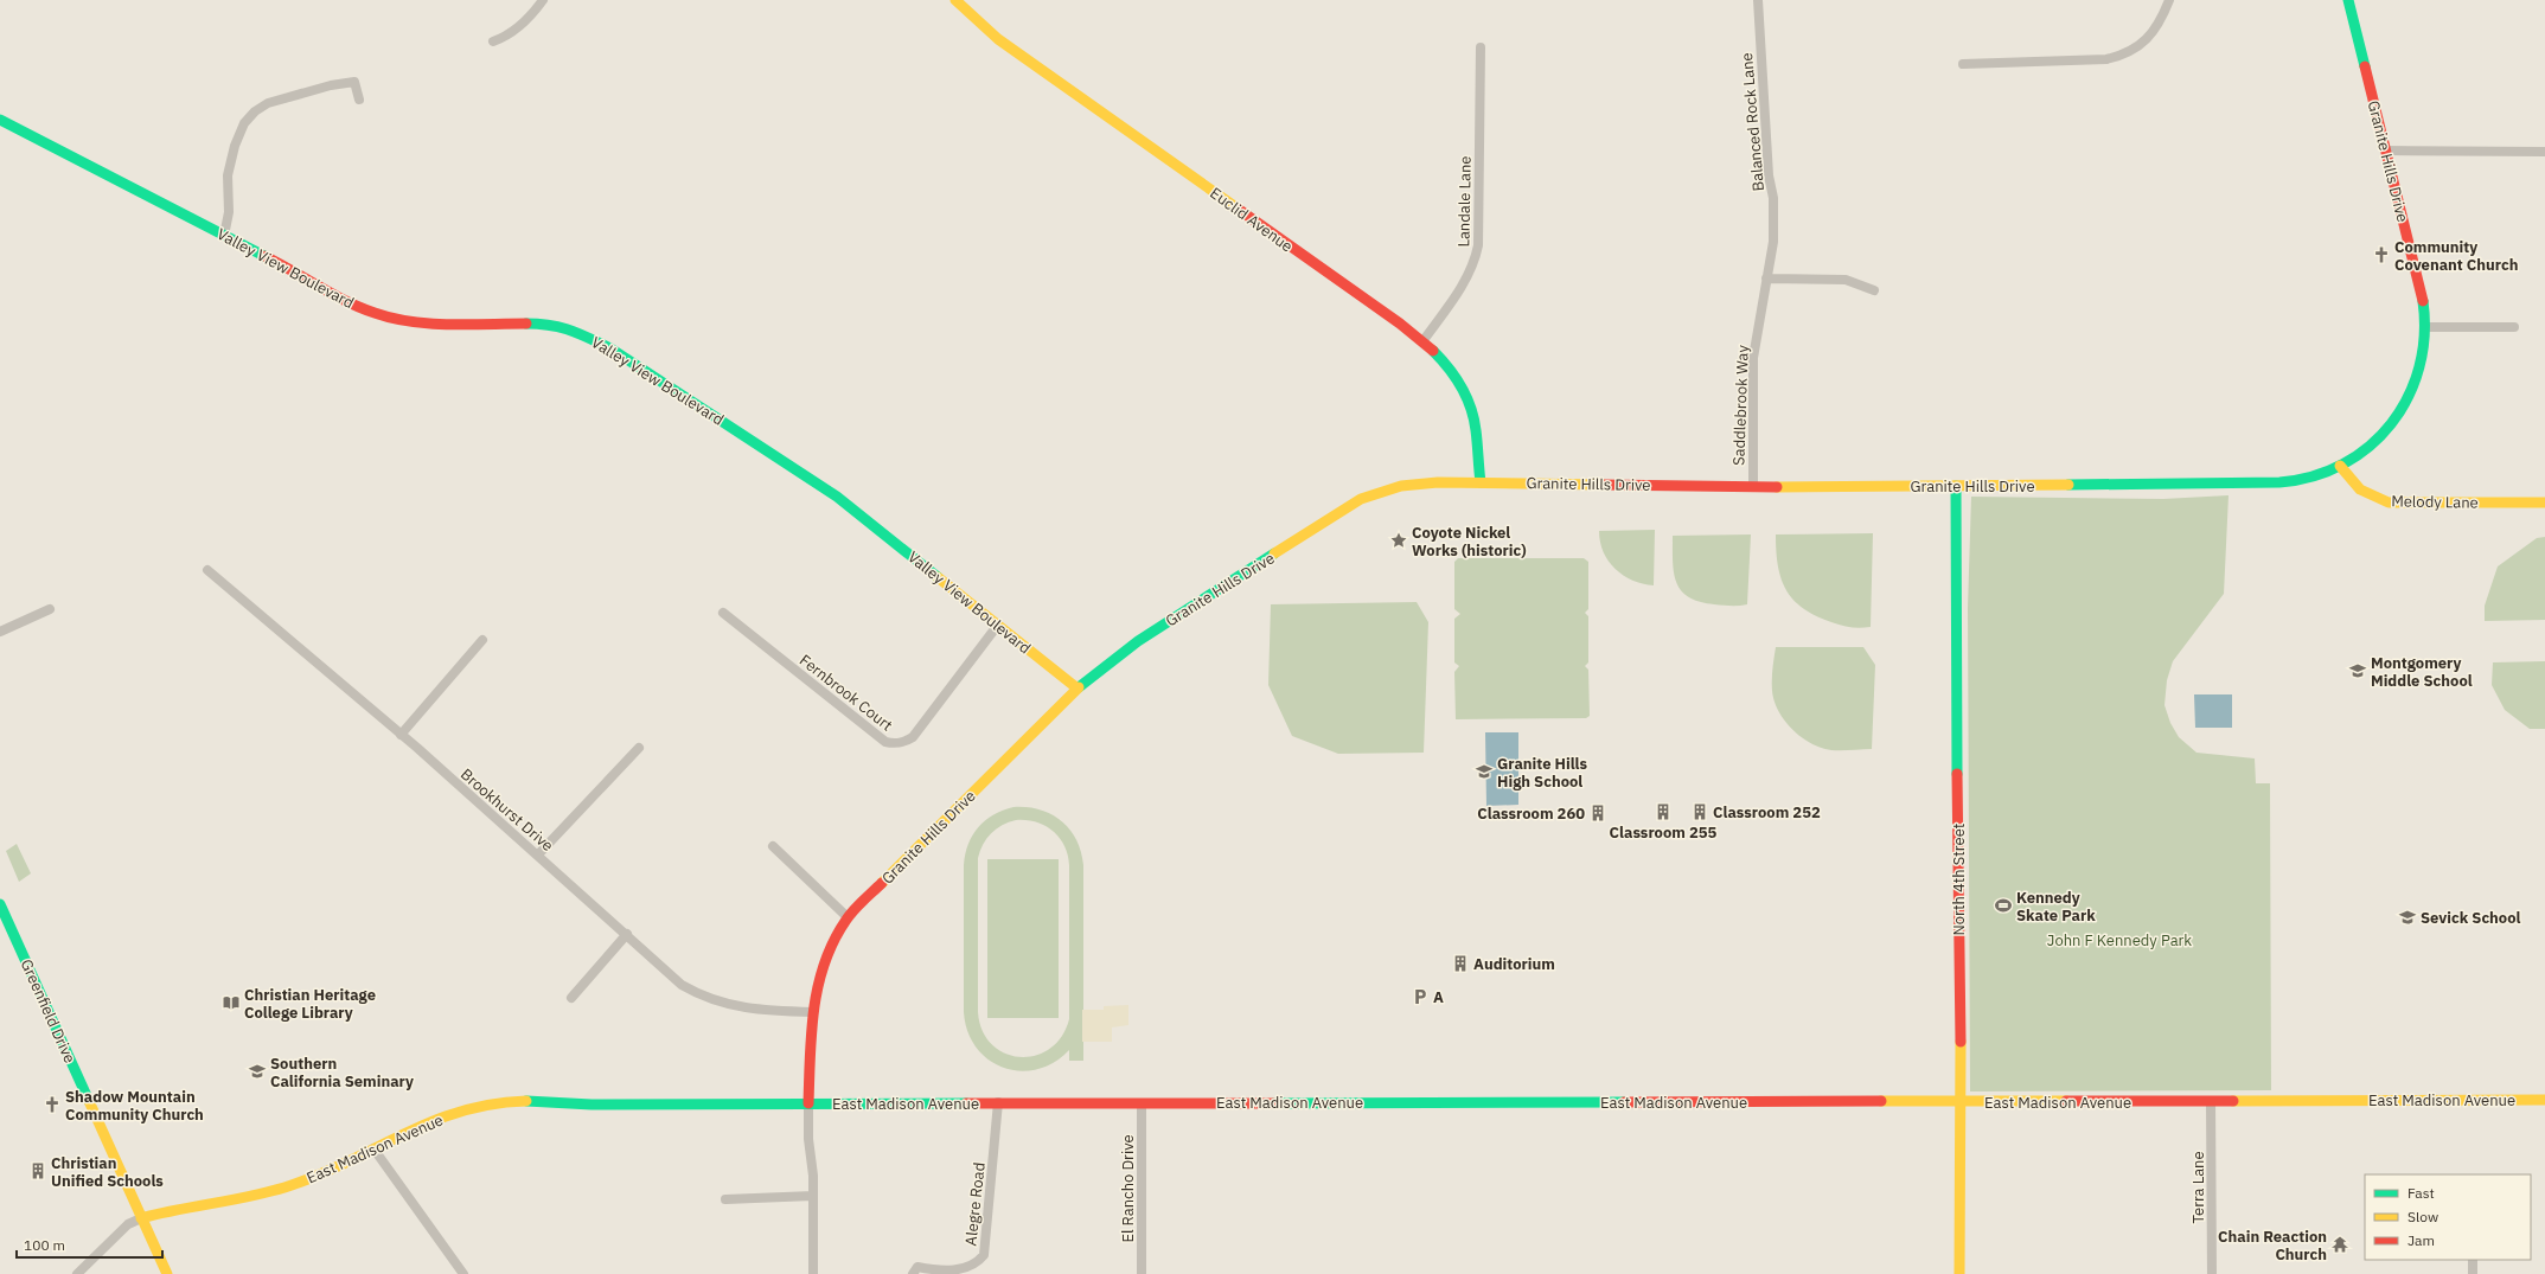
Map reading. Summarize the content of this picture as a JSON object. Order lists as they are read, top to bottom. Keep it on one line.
{"streets":{"street":["Balanced Rock Lane","Granite Hills Drive","Landale Lane","Euclid Avenue","Valley View Boulevard","Saddlebrook Way","Melody Lane","Fernbrook Court","Brookhurst Drive","North 4th Street","Greenfield Drive","East Madison Avenue","Terra Lane","El Rancho Drive","Alegre Road"]},"crossings":[["Balanced Rock Lane","Saddlebrook Way"],["Granite Hills Drive","Euclid Avenue"],["Granite Hills Drive","Valley View Boulevard"],["Granite Hills Drive","Saddlebrook Way"],["Granite Hills Drive","Melody Lane"],["Granite Hills Drive","Brookhurst Drive"],["Granite Hills Drive","North 4th Street"],["Granite Hills Drive","East Madison Avenue"],["Landale Lane","Euclid Avenue"],["Valley View Boulevard","Fernbrook Court"],["North 4th Street","East Madison Avenue"],["Greenfield Drive","East Madison Avenue"],["East Madison Avenue","Terra Lane"],["East Madison Avenue","El Rancho Drive"],["East Madison Avenue","Alegre Road"]],"parks":["John F Kennedy Park"],"places":{"church":["Community Covenant Church","Shadow Mountain Community Church"],"place":["Coyote Nickel Works (historic)"],"school or university":["Montgomery Middle School","Granite Hills High School","Sevick School","Southern California Seminary"],"building":["Classroom 255","Classroom 252","Classroom 260","Auditorium","Christian Unified Schools"],"sports":["Kennedy Skate Park"],"parking":["A"],"library":["Christian Heritage College Library"],"temple":["Chain Reaction Church"]},"legend":["Fast","Slow","Jam"],"scale_bar":"100 m"}
